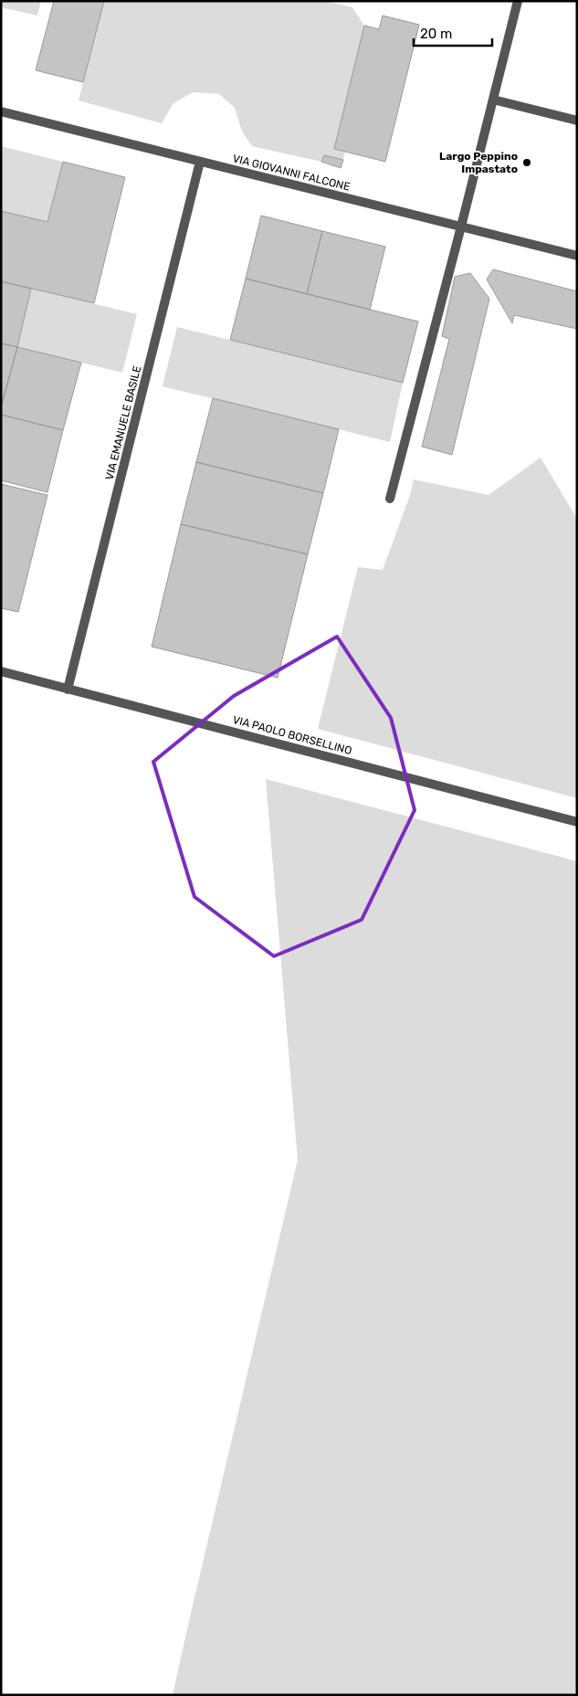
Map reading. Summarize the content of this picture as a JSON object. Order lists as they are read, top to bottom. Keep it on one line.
{"streets":{"street":["VIA GIOVANNI FALCONE","VIA EMANUELE BASILE","VIA PAOLO BORSELLINO"]},"crossings":[["VIA GIOVANNI FALCONE","VIA EMANUELE BASILE"],["VIA EMANUELE BASILE","VIA PAOLO BORSELLINO"]],"places":["Largo Peppino Impastato"],"scale_bar":"20 m"}
